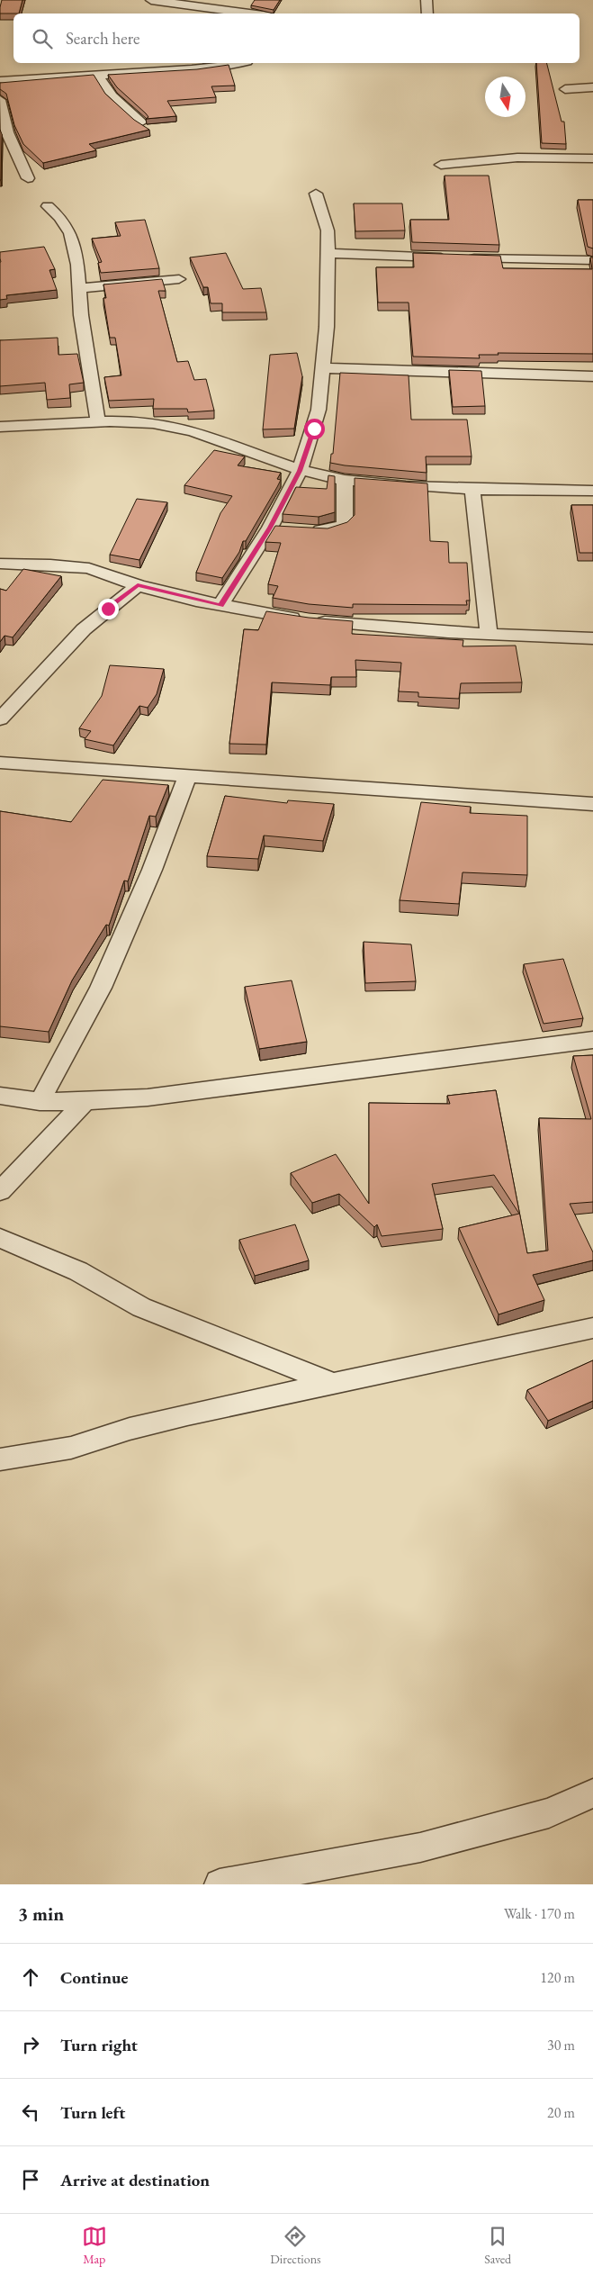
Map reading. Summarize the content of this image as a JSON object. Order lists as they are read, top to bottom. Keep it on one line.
{"north":"bottom","page":{"search":"Search here","heading":["3 min","Walk · 170 m"],"list":[["Continue","120 m"],["Turn right","30 m"],["Turn left","20 m"],"Arrive at destination"],"nav":["Map","Directions","Saved"]}}
